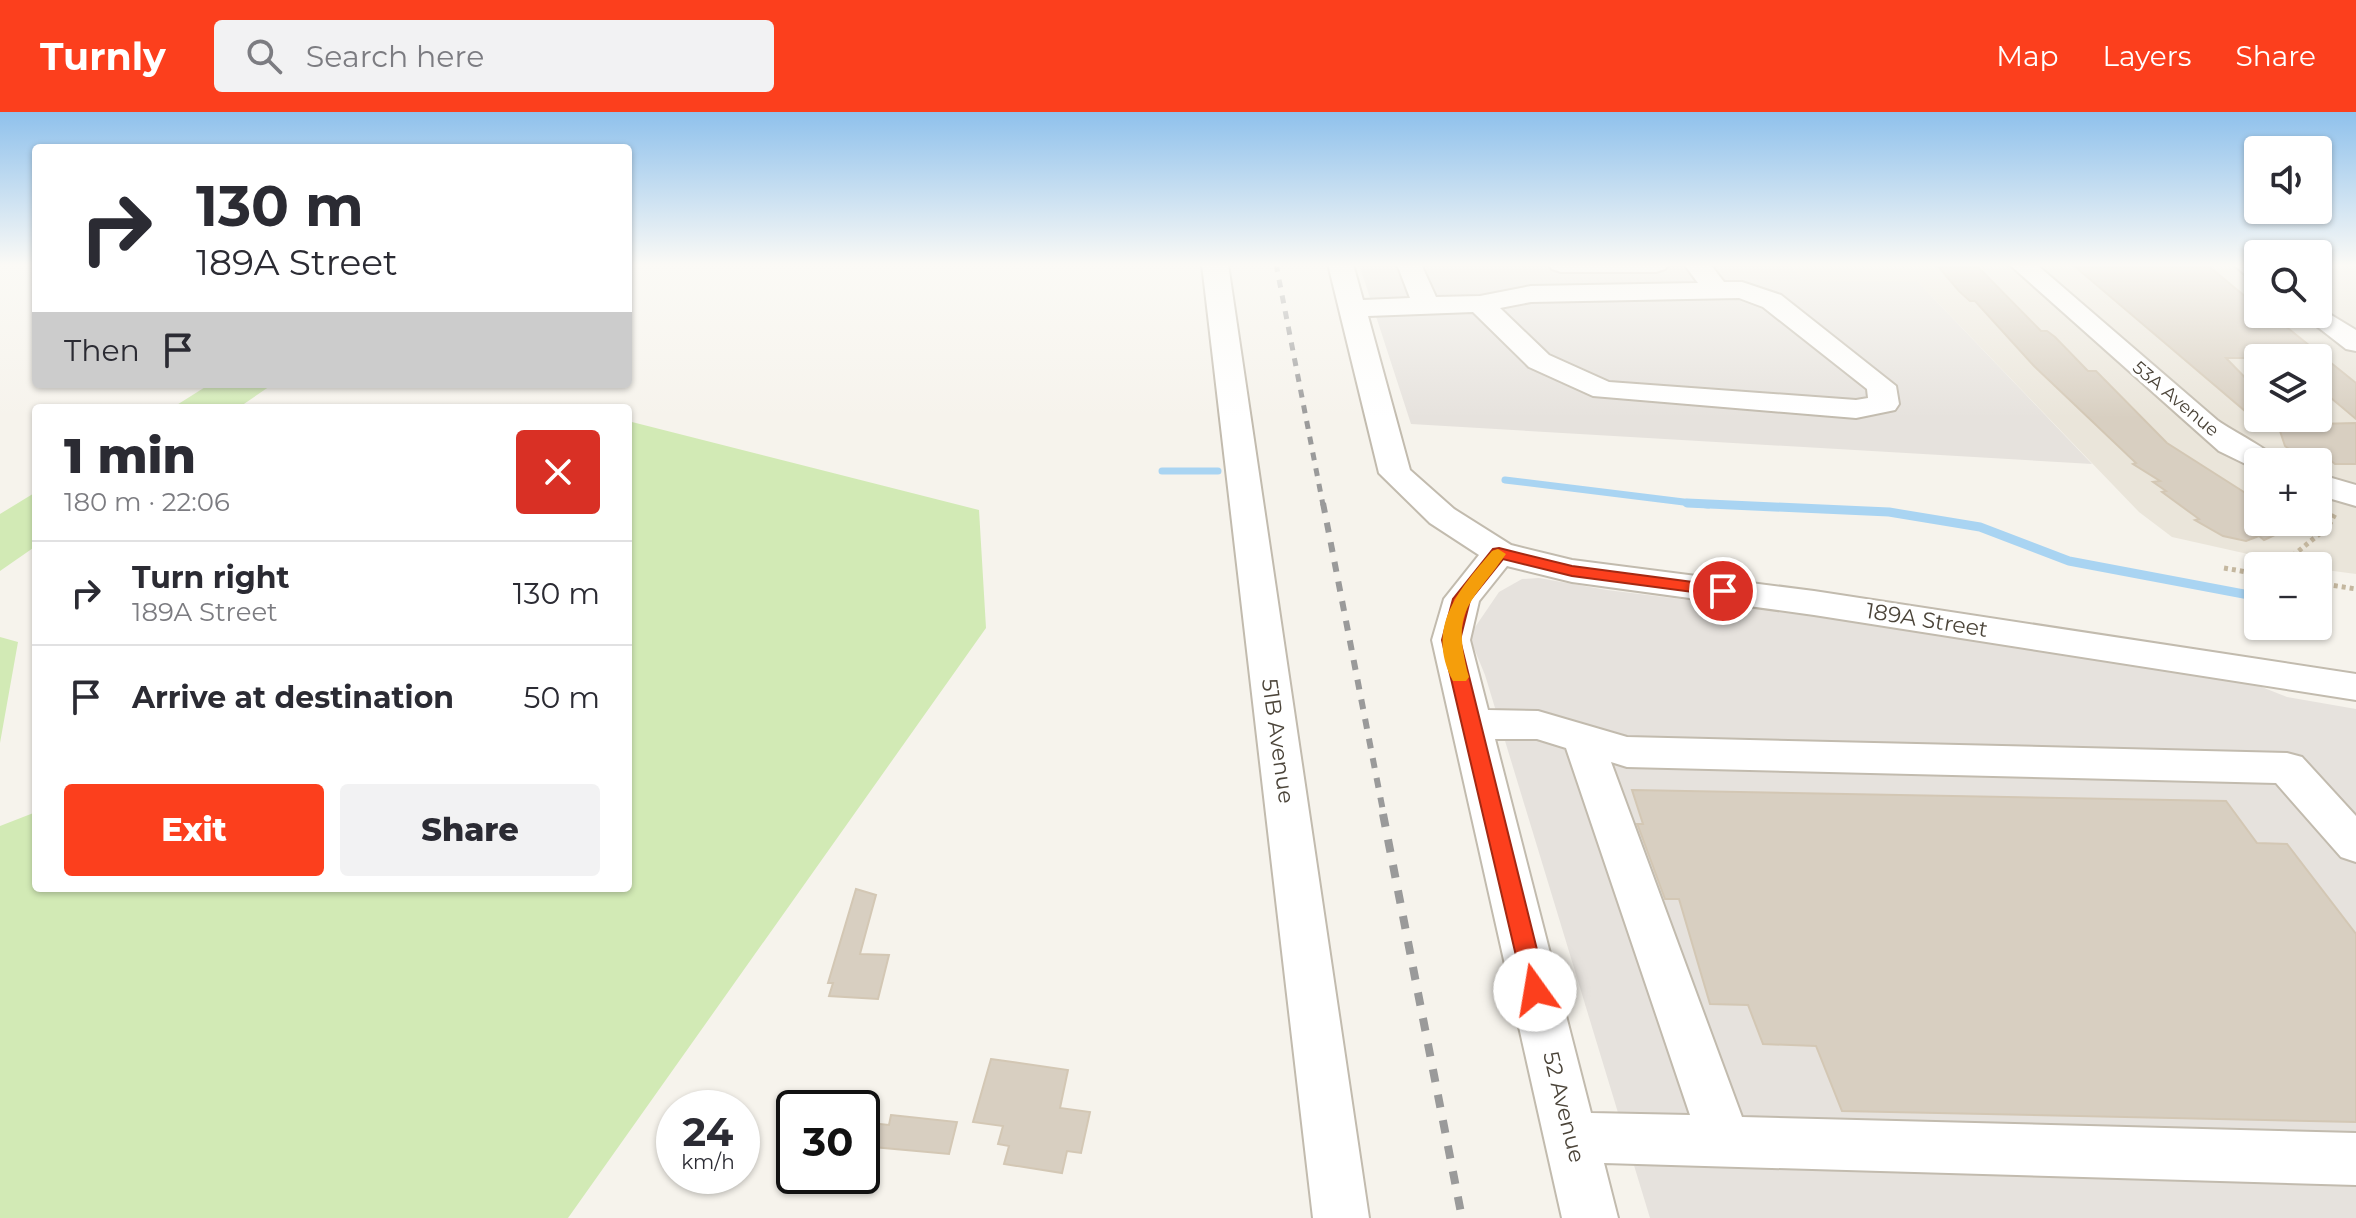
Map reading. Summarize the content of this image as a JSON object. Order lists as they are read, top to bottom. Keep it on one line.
{"streets":{"street":["53A Avenue","189A Street","51B Avenue","52 Avenue"]},"crossings":[["189A Street","52 Avenue"]],"page":{"header":"Turnly","search":"Search here","nav":["Map","Layers","Share"],"map_buttons":["+","−"],"turn":["130 m","189A Street"],"then":"Then","heading":["1 min","180 m · 22:06"],"list":[{"name":"Turn right","note":"189A Street","value":"130 m"},{"name":"Arrive at destination","value":"50 m"}],"buttons":["Exit","Share"],"speed":"24 km/h","limit":"30"}}
